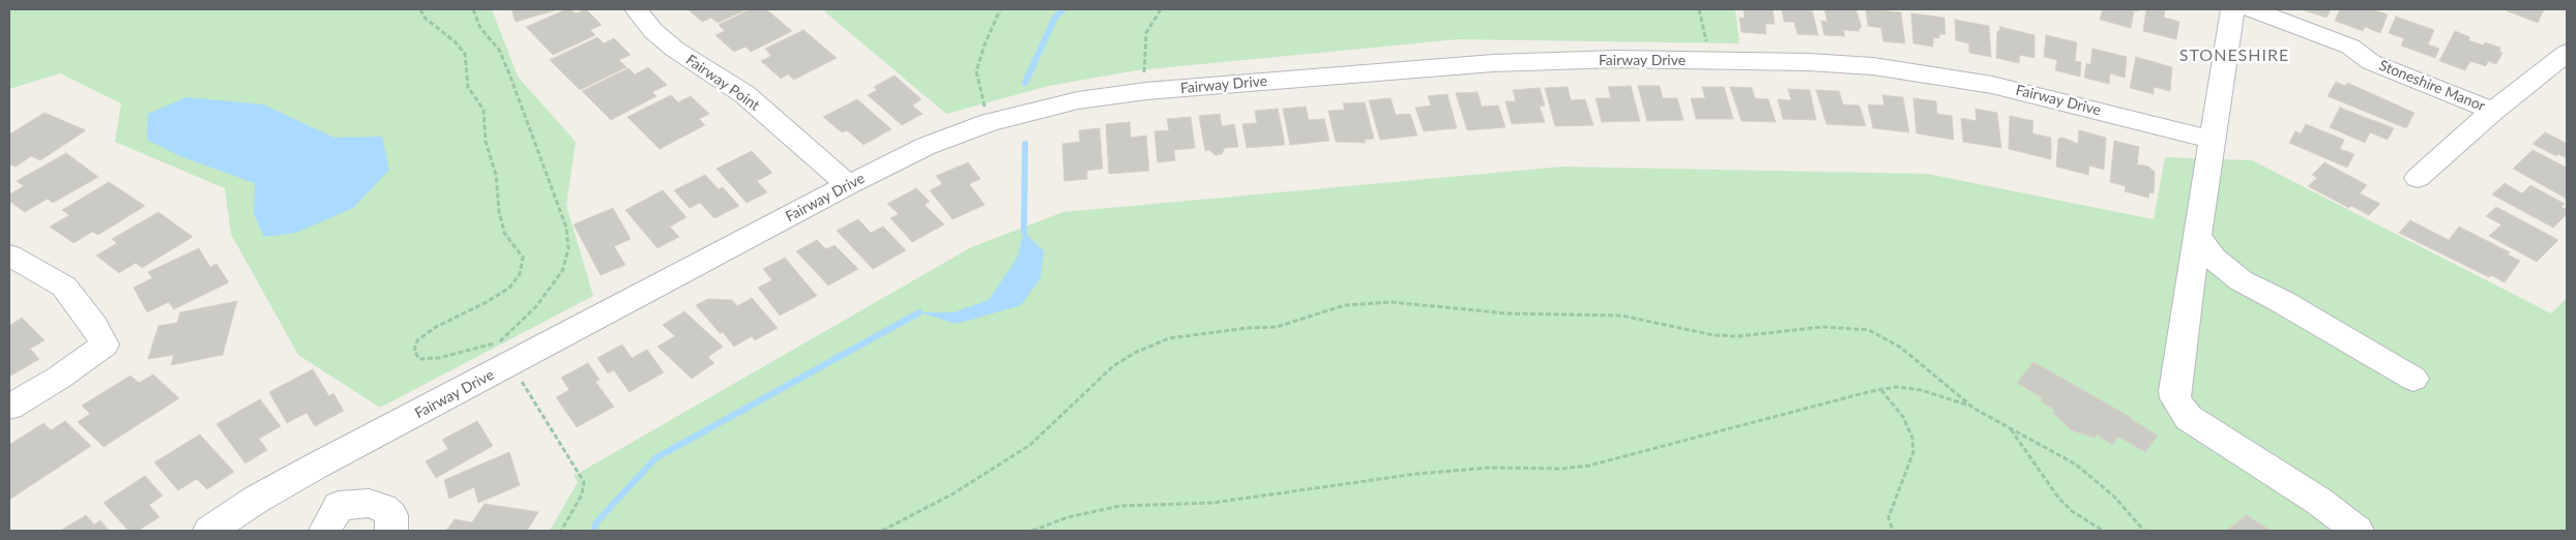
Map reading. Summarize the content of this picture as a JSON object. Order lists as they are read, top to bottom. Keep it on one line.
{"streets":{"street":["Fairway Drive","Fairway Point","Stoneshire Manor"]},"crossings":[["Fairway Drive","Fairway Point"]],"districts":["STONESHIRE"]}
